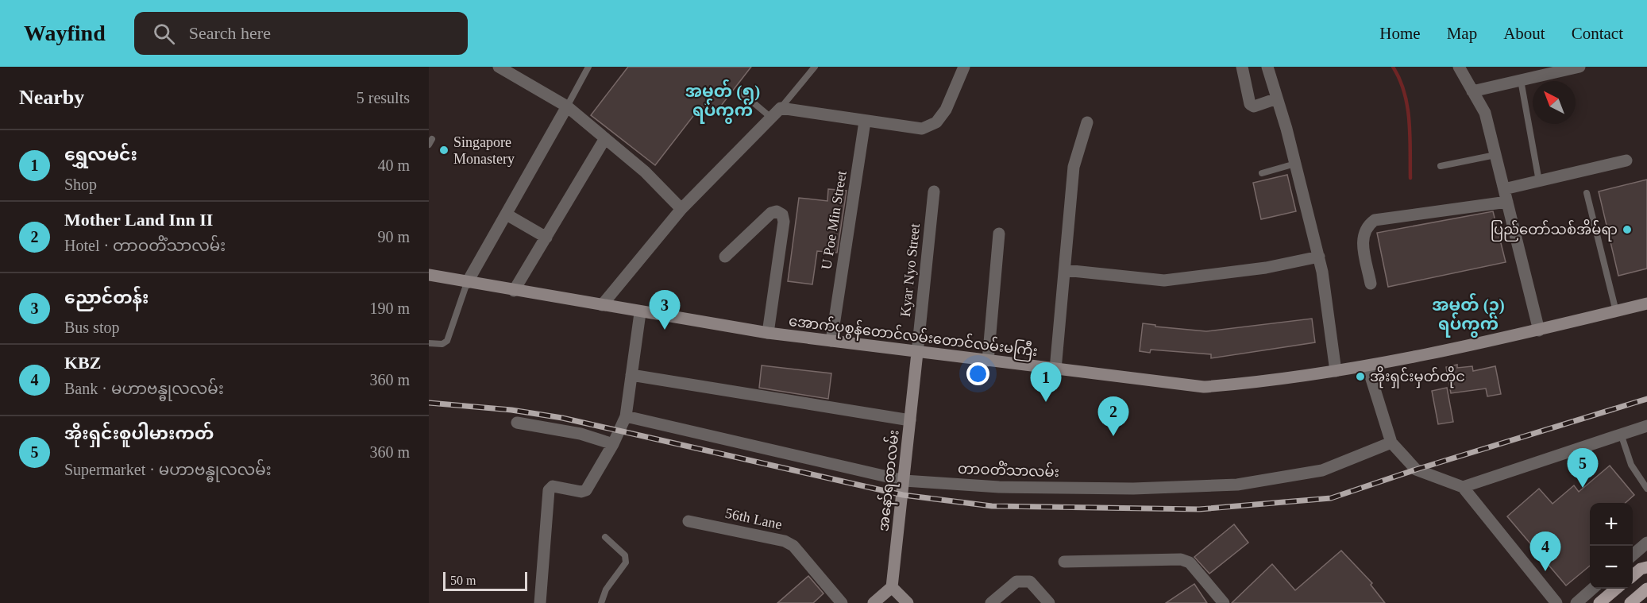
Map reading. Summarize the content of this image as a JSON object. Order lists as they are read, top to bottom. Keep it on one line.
{"streets":{"main road":["အောက်ပုစွန်တောင်လမ်းတောင်လမ်းမကြီး","အနော်ရထာလမ်း"],"street":["U Poe Min Street","Kyar Nyo Street","တာဝတိံသာလမ်း","56th Lane"]},"crossings":[["U Poe Min Street","အောက်ပုစွန်တောင်လမ်းတောင်လမ်းမကြီး"],["Kyar Nyo Street","အောက်ပုစွန်တောင်လမ်းတောင်လမ်းမကြီး"],["Kyar Nyo Street","အနော်ရထာလမ်း"],["အောက်ပုစွန်တောင်လမ်းတောင်လမ်းမကြီး","အနော်ရထာလမ်း"],["တာဝတိံသာလမ်း","အနော်ရထာလမ်း"]],"districts":["အမှတ် (၅) ရပ်ကွက်","အမှတ် (၃) ရပ်ကွက်"],"places":["Singapore Monastery","ပြည်တော်သစ်အိမ််ရာ","အိုးရှင်းမှတ်တိုင"],"scale_bar":"50 m","north":"top left","page":{"header":"Wayfind","search":"Search here","nav":["Home","Map","About","Contact"],"heading":["Nearby","5 results"],"list":[{"mark":"1","name":"ရွှေလမင်း","note":"Shop","value":"40 m"},{"mark":"2","name":"Mother Land Inn II","note":"Hotel · တာဝတိံသာလမ်း","value":"90 m"},{"mark":"3","name":"ညောင်တန်း","note":"Bus stop","value":"190 m"},{"mark":"4","name":"KBZ","note":"Bank · မဟာဗန္ဓုလလမ်း","value":"360 m"},{"mark":"5","name":"အိုးရှင်းစူပါမားကတ်","note":"Supermarket · မဟာဗန္ဓုလလမ်း","value":"360 m"}],"pins":["3","1","2","5","4"],"map_buttons":["+","−"],"scale":"50 m"}}
